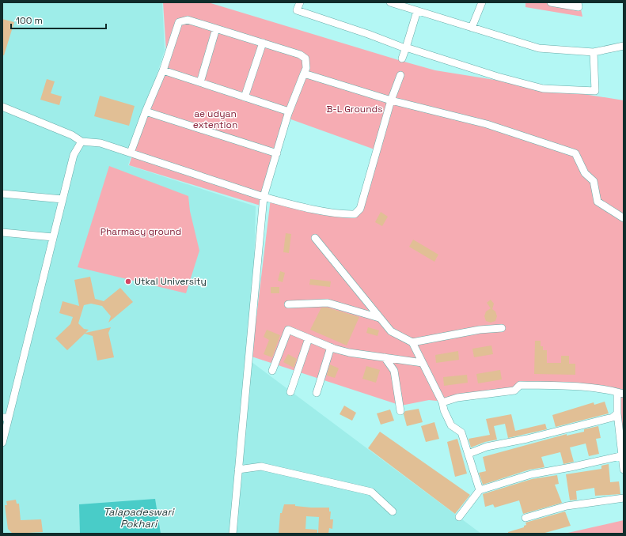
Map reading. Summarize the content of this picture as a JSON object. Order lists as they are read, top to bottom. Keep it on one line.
{"water":["Talapadeswari Pokhari"],"parks":["B-L Grounds","ae udyan extention","Pharmacy ground"],"places":["Utkal University"],"scale_bar":"100 m"}
